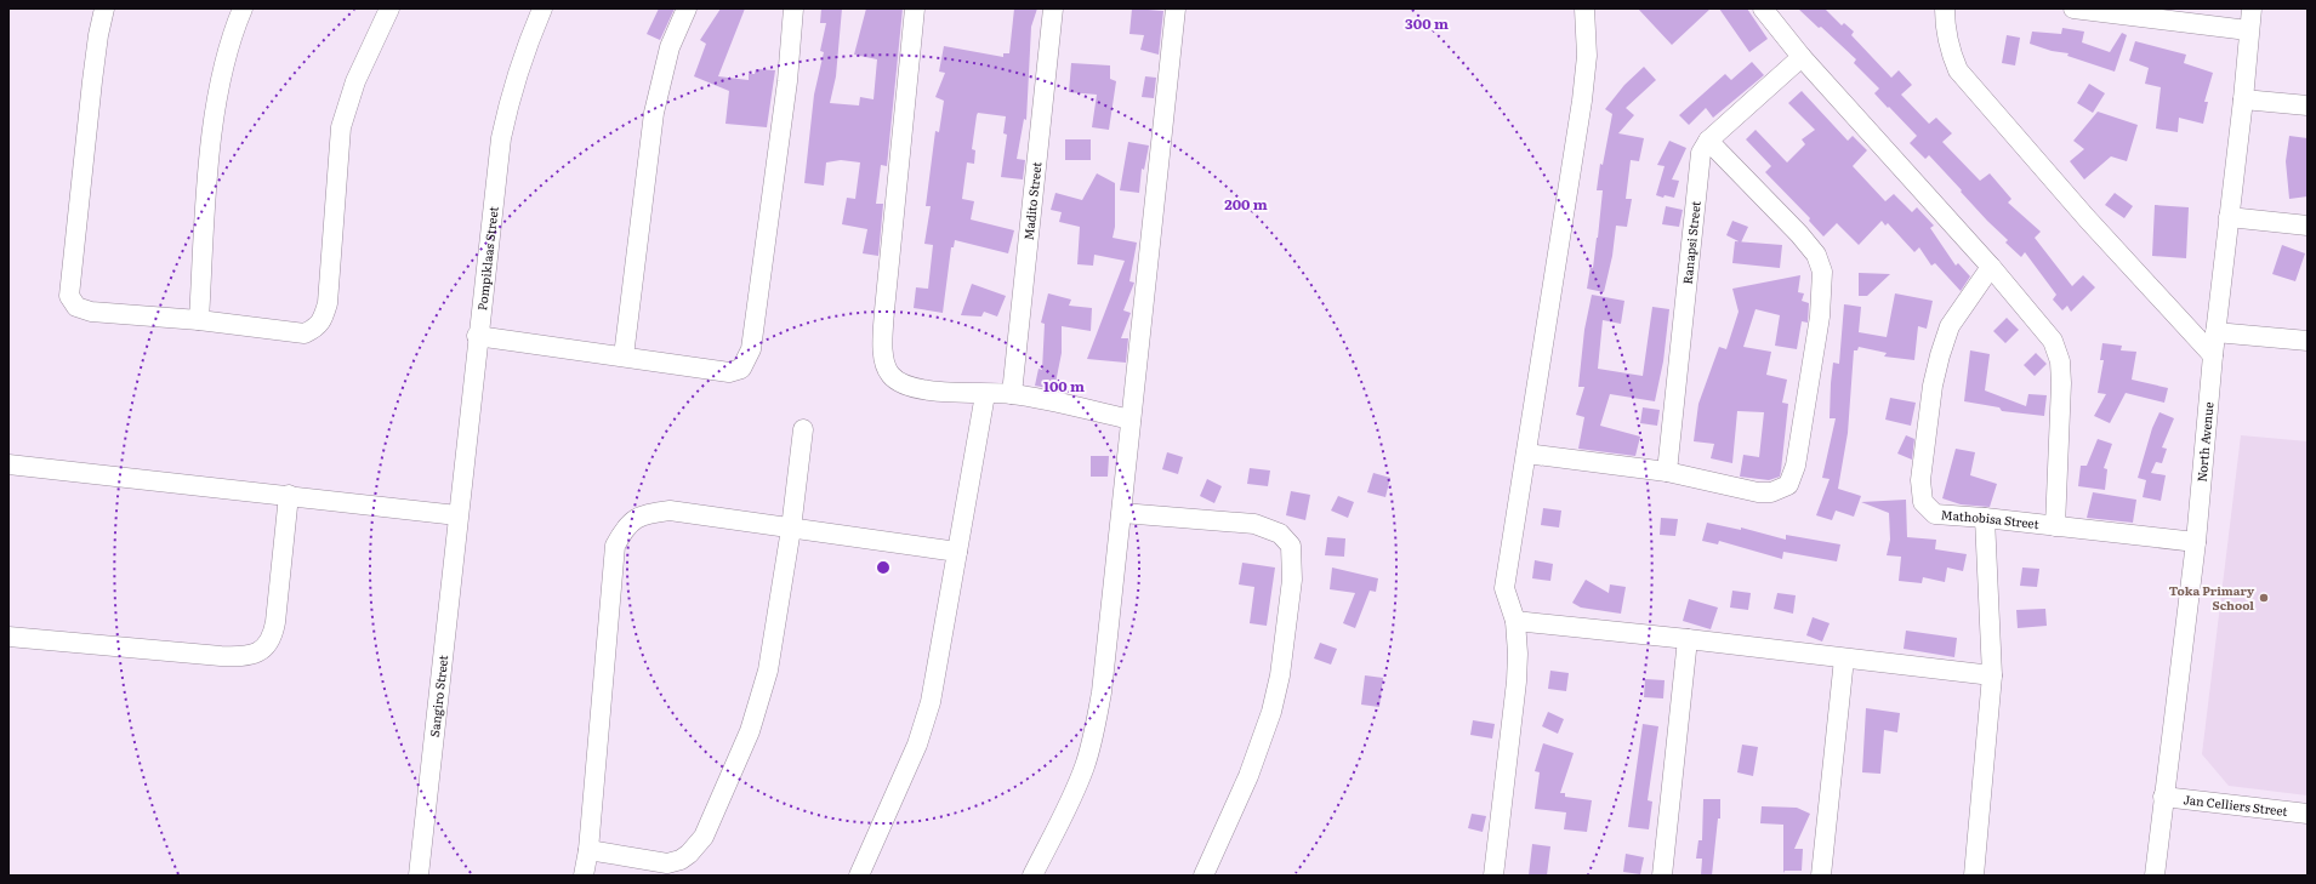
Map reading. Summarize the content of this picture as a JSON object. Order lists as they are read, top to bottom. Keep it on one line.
{"streets":{"street":["Madito Street","Ranapsi Street","Pompiklaas Street","North Avenue","Mathobisa Street","Sangiro Street","Jan Celliers Street"]},"crossings":[["Pompiklaas Street","Sangiro Street"],["North Avenue","Mathobisa Street"],["North Avenue","Jan Celliers Street"]],"places":["Toka Primary School"],"rings":["300 m","200 m","100 m"]}
